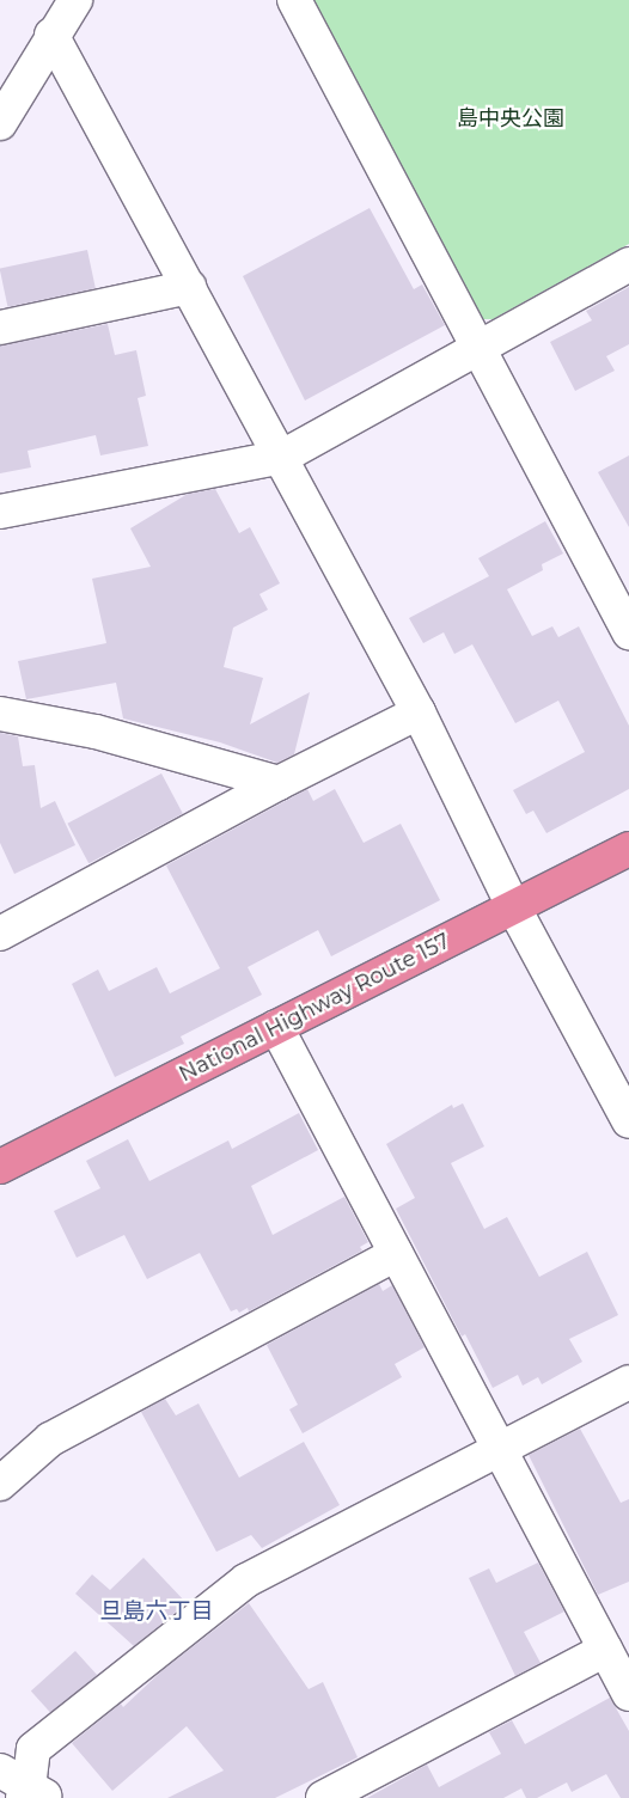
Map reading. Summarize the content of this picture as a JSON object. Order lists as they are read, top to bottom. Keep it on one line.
{"streets":{"highway":["National Highway Route 157"]},"districts":["旦島六丁目"],"parks":["島中央公園"]}
